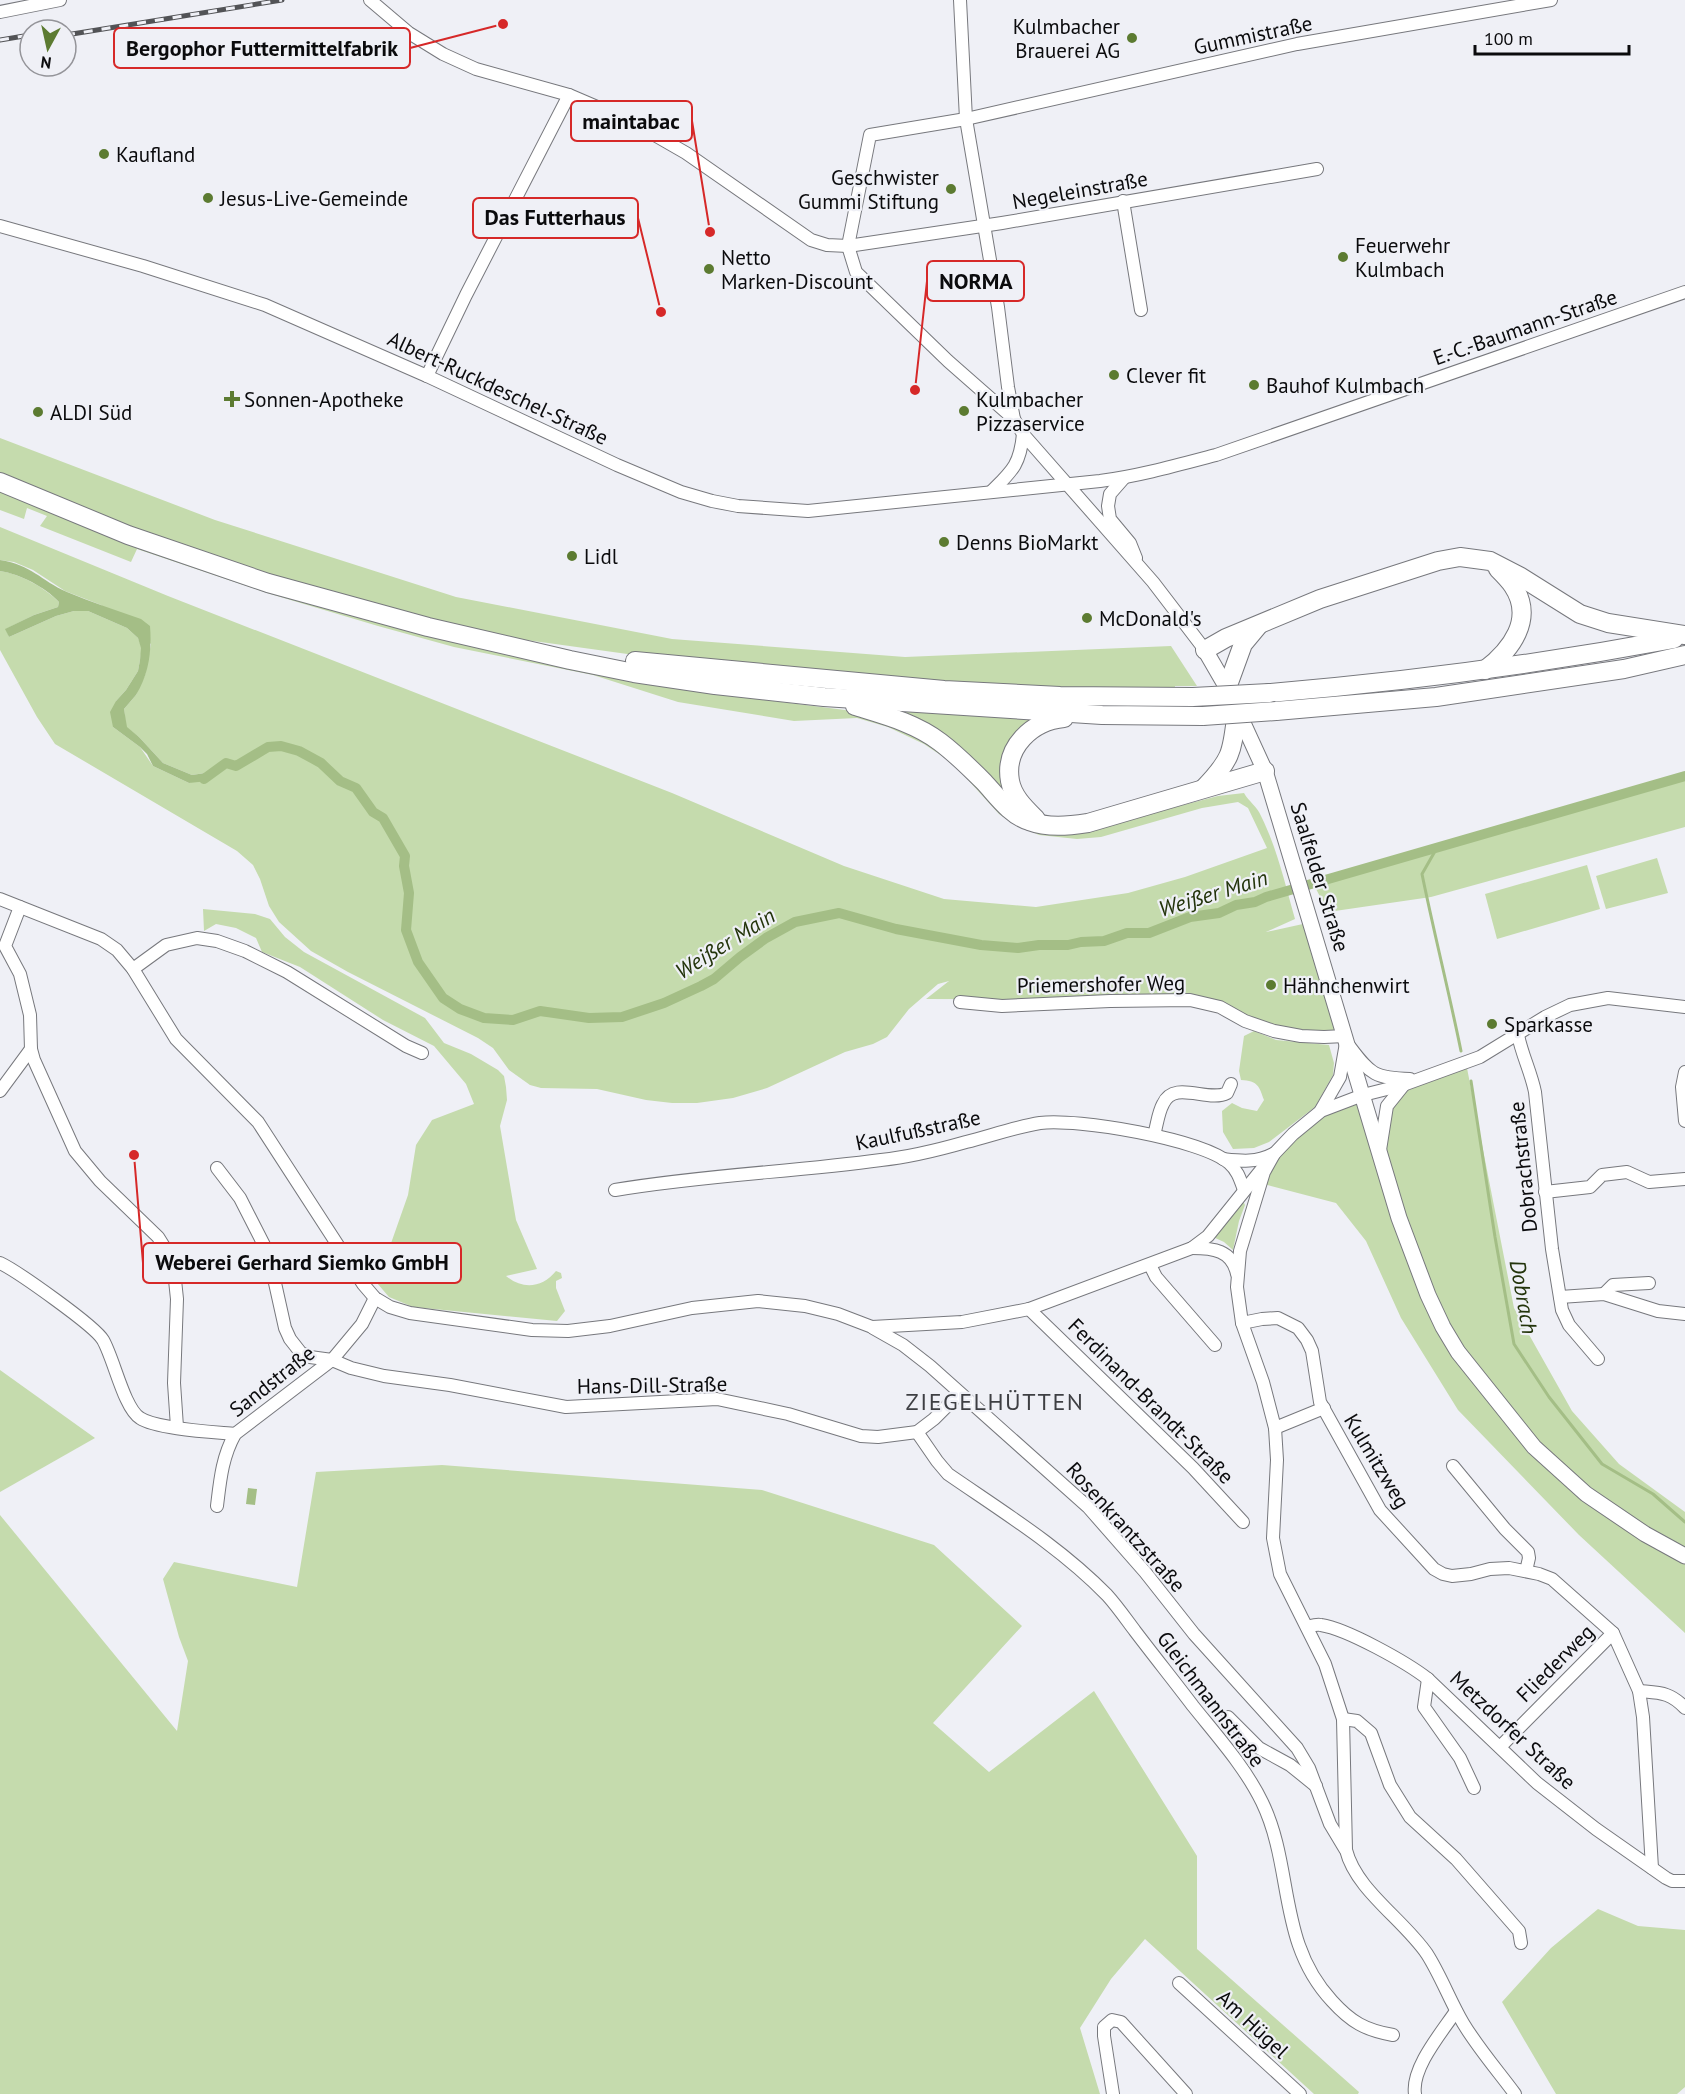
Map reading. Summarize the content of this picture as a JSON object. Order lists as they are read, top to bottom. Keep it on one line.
{"streets":{"main road":["Saalfelder Straße"],"street":["Gummistraße","Negeleinstraße","E.-C.-Baumann-Straße","Albert-Ruckdeschel-Straße","Priemershofer Weg","Kaulfußstraße","Dobrachstraße","Sandstraße","Hans-Dill-Straße","Ferdinand-Brandt-Straße","Kulmitzweg","Rosenkrantzstraße","Fliederweg","Gleichmannstraße","Metzdorfer Straße","Am Hügel"]},"crossings":[["Gummistraße","Negeleinstraße"],["E.-C.-Baumann-Straße","Albert-Ruckdeschel-Straße"],["E.-C.-Baumann-Straße","Saalfelder Straße"],["Albert-Ruckdeschel-Straße","Saalfelder Straße"],["Saalfelder Straße","Priemershofer Weg"],["Sandstraße","Hans-Dill-Straße"],["Hans-Dill-Straße","Rosenkrantzstraße"],["Hans-Dill-Straße","Gleichmannstraße"],["Kulmitzweg","Fliederweg"],["Kulmitzweg","Metzdorfer Straße"],["Fliederweg","Metzdorfer Straße"]],"districts":["ZIEGELHÜTTEN"],"water":["Weißer Main","Dobrach"],"places":{"other":["Bergophor Futtermittelfabrik","Kulmbacher Brauerei AG","Kaufland","Geschwister Gummi Stiftung","Jesus-Live-Gemeinde","maintabac","Feuerwehr Kulmbach","Netto Marken-Discount","Das Futterhaus","Clever fit","Bauhof Kulmbach","NORMA","Kulmbacher Pizzaservice","ALDI Süd","Denns BioMarkt","Lidl","McDonald's","Hähnchenwirt","Sparkasse","Weberei Gerhard Siemko GmbH"],"health":["Sonnen-Apotheke"]},"scale_bar":"100 m","north":"bottom"}
